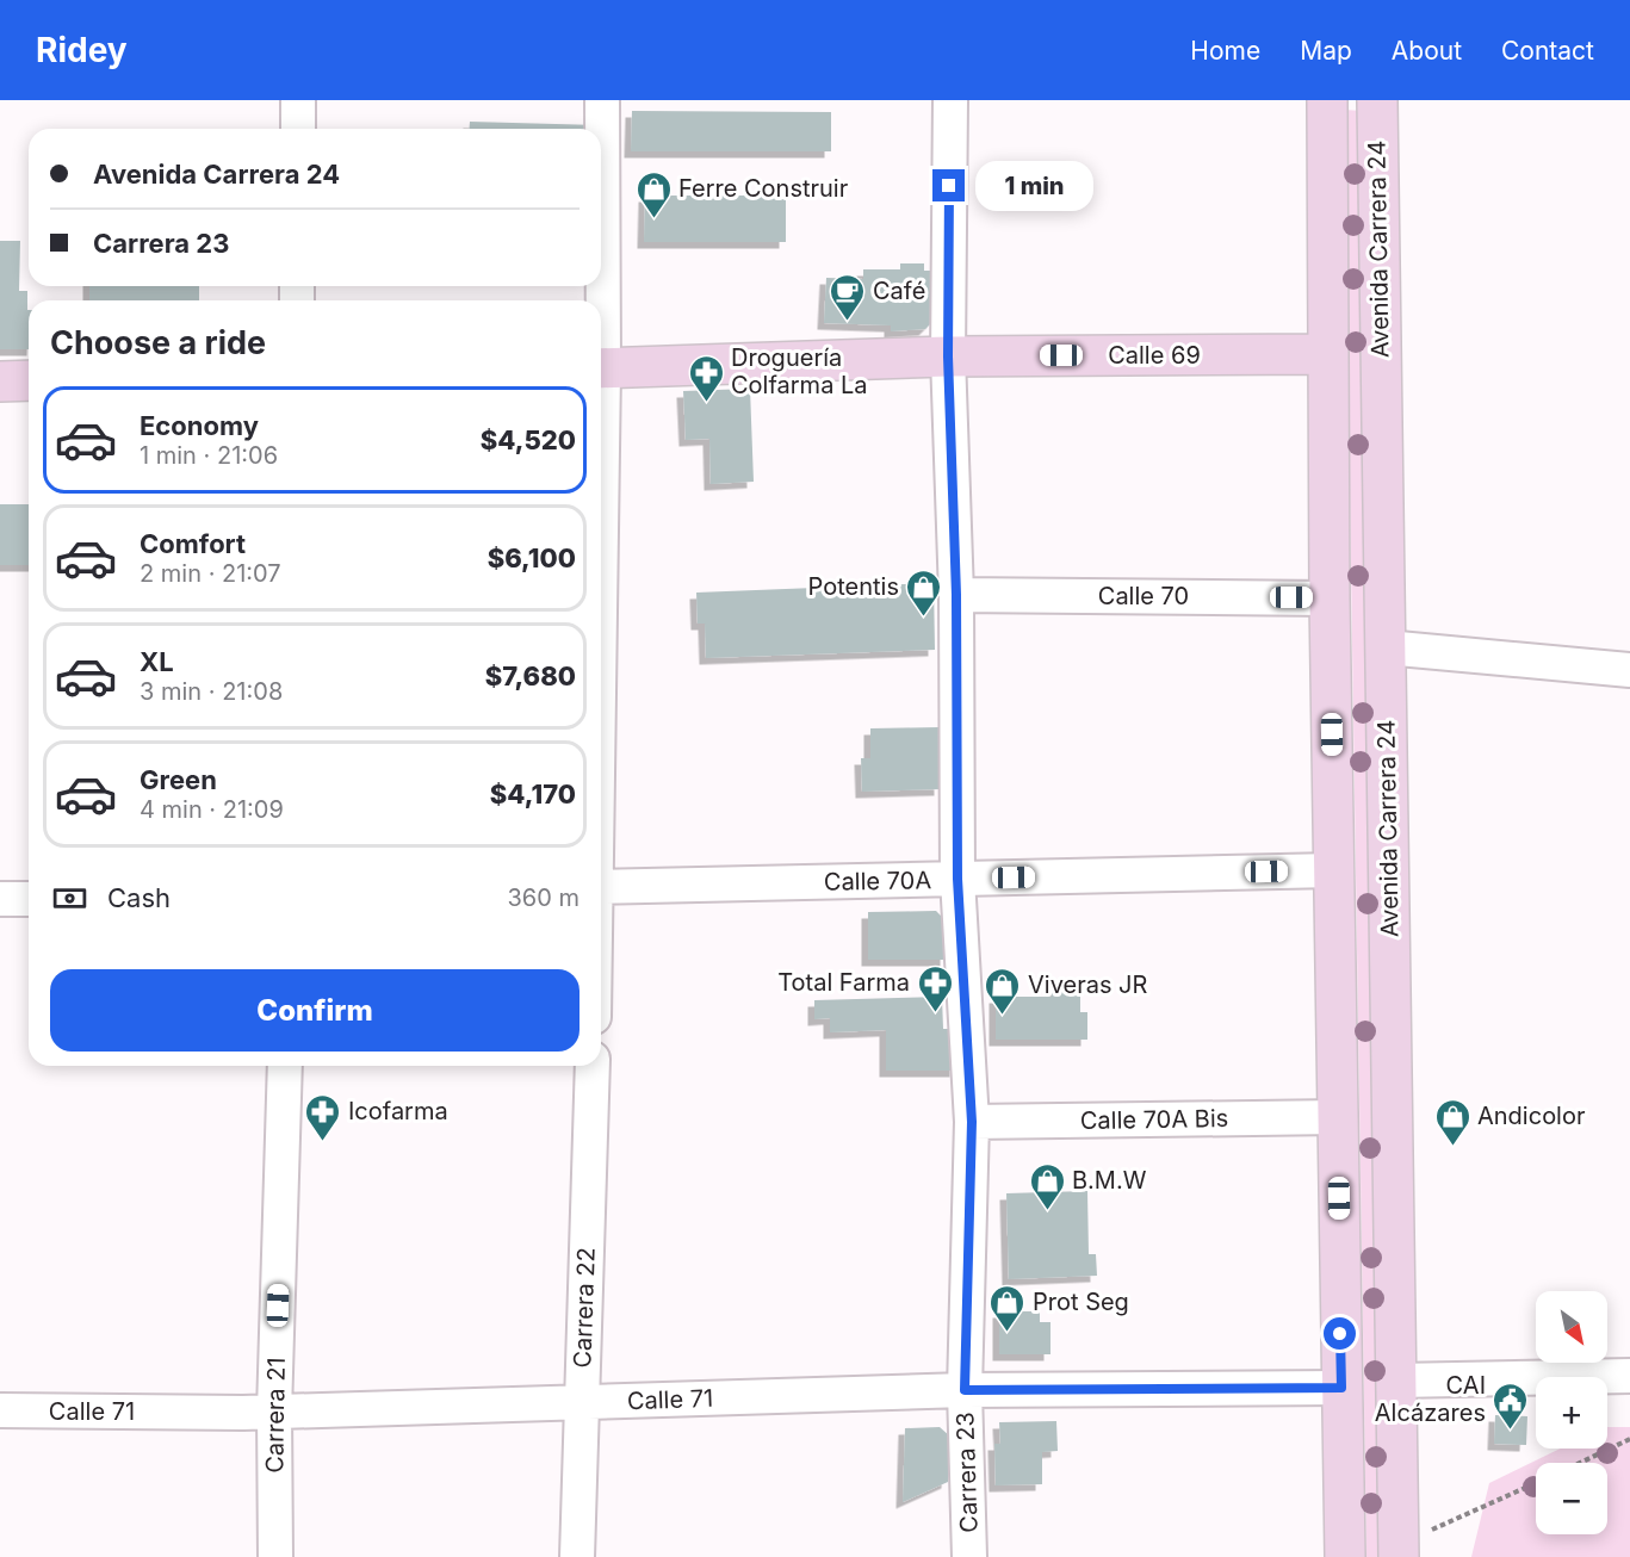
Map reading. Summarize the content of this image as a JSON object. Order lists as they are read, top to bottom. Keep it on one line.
{"streets":{"main road":["Avenida Carrera 24","Calle 69"],"street":["Calle 70","Calle 70A","Calle 70A Bis","Carrera 22","Calle 71","Carrera 21","Carrera 23"]},"crossings":[["Calle 69","Carrera 23"],["Calle 70","Carrera 23"],["Calle 70A","Carrera 23"],["Calle 70A Bis","Carrera 23"],["Carrera 22","Calle 71"],["Calle 71","Carrera 21"],["Calle 71","Carrera 23"]],"places":{"shop":["Ferre Construir","Potentis","Viveras JR","Andicolor","B.M.W","Prot Seg"],"cafe":["Café"],"pharmacy":["Droguería Colfarma La","Total Farma","Icofarma"],"public building":["CAI Alcázares"]},"north":"bottom right","page":{"header":"Ridey","nav":["Home","Map","About","Contact"],"banner":["Avenida Carrera 24","Carrera 23"],"bubble":"1 min","heading":"Choose a ride","list":[{"name":"Economy","note":"1 min · 21:06","value":"$4,520"},{"name":"Comfort","note":"2 min · 21:07","value":"$6,100"},{"name":"XL","note":"3 min · 21:08","value":"$7,680"},{"name":"Green","note":"4 min · 21:09","value":"$4,170"}],"pay":["Cash","360 m"],"buttons":"Confirm","map_buttons":["+","−"]}}
